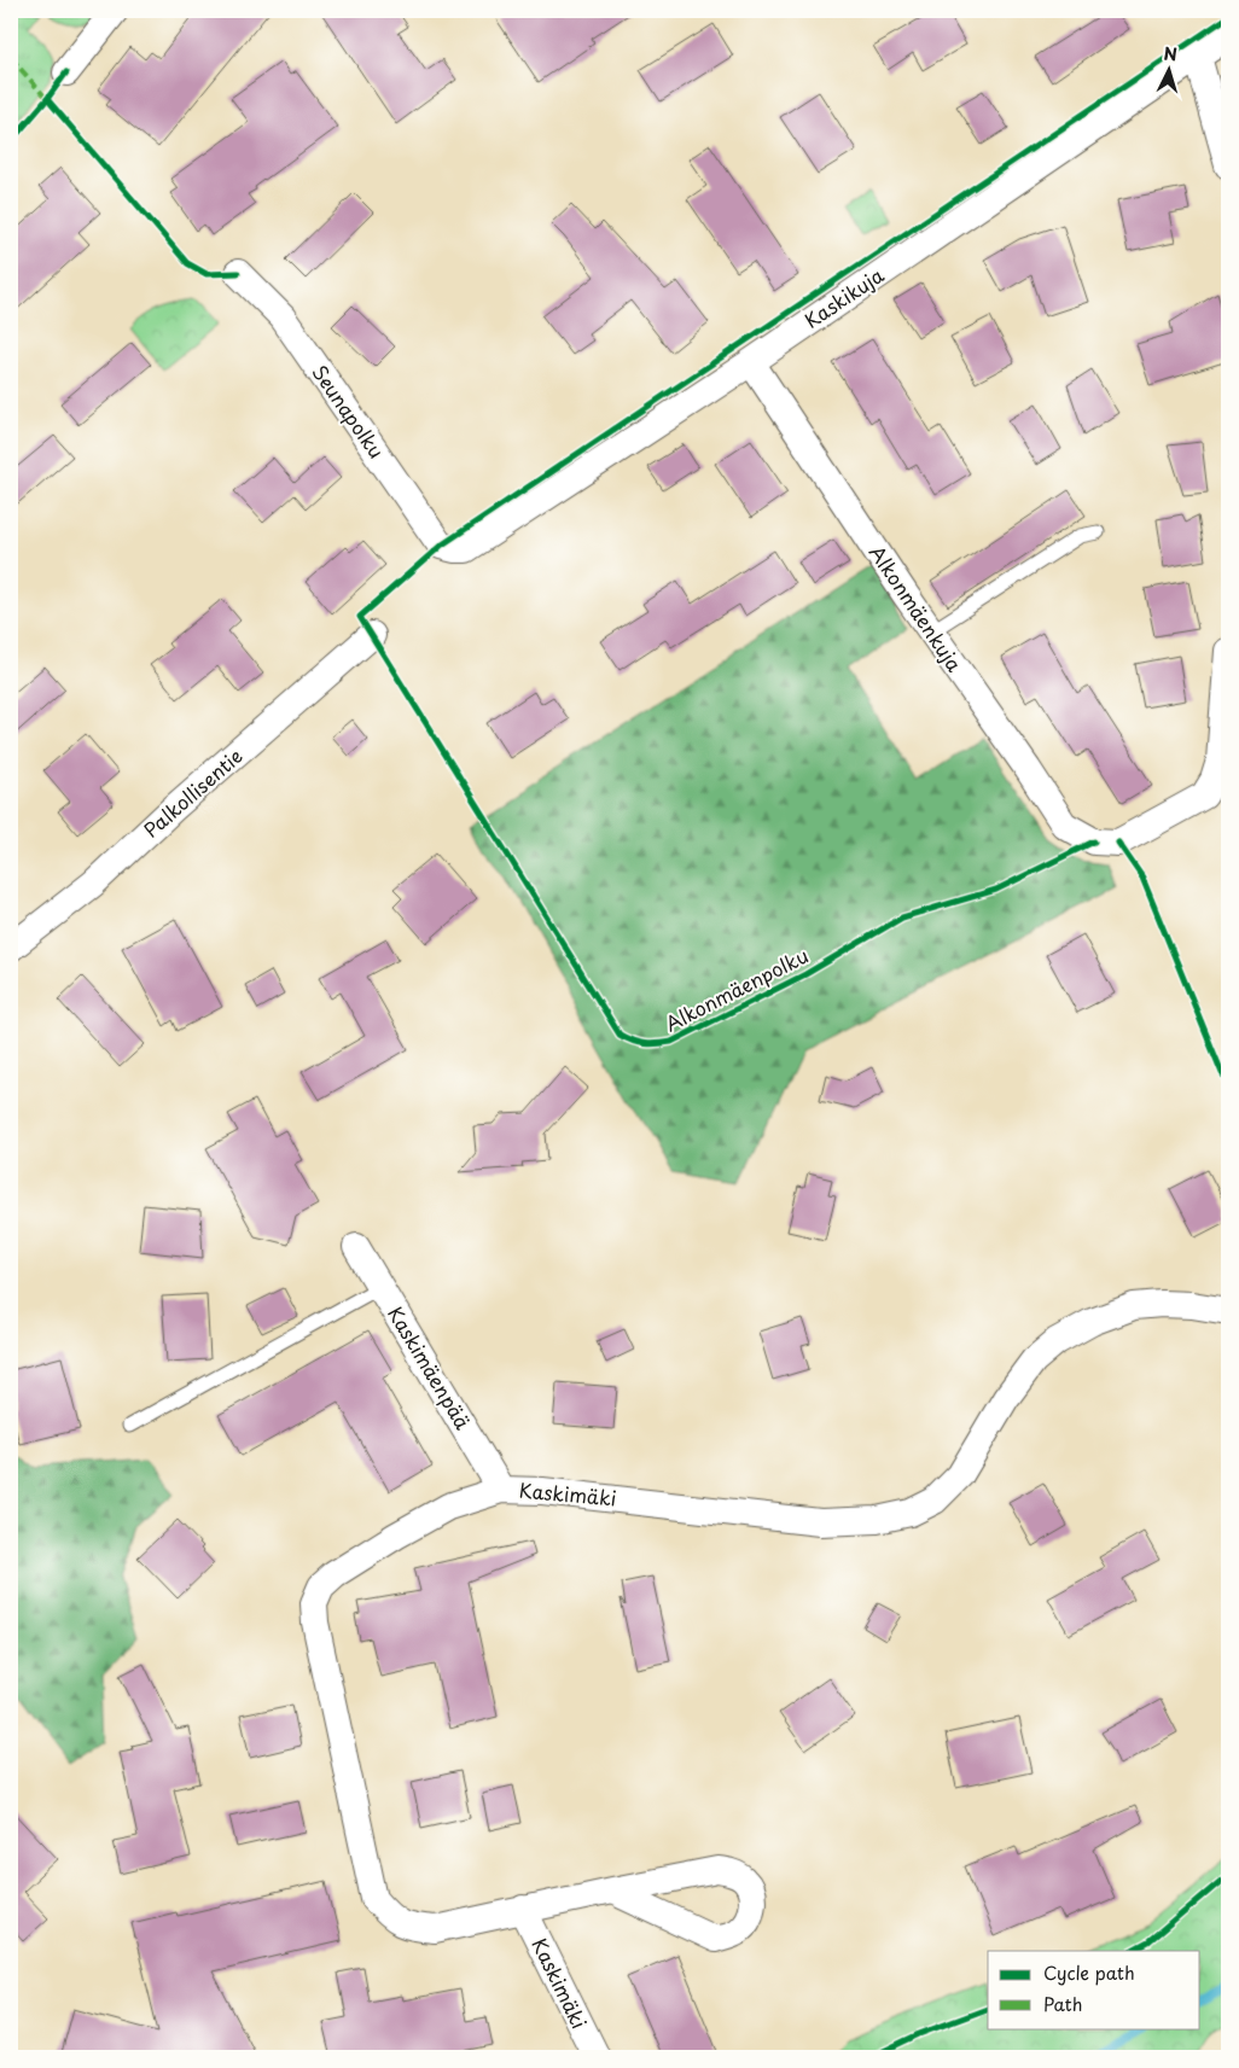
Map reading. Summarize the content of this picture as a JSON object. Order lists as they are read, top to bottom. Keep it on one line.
{"streets":{"street":["Kaskikuja","Seunapolku","Alkonmäenkuja","Palkollisentie","Kaskimäenpää","Kaskimäki"],"cycle path":["Alkonmäenpolku"]},"crossings":[["Kaskikuja","Seunapolku"],["Kaskikuja","Alkonmäenkuja"],["Kaskimäenpää","Kaskimäki"]],"legend":["Cycle path","Path"],"north":"top"}
